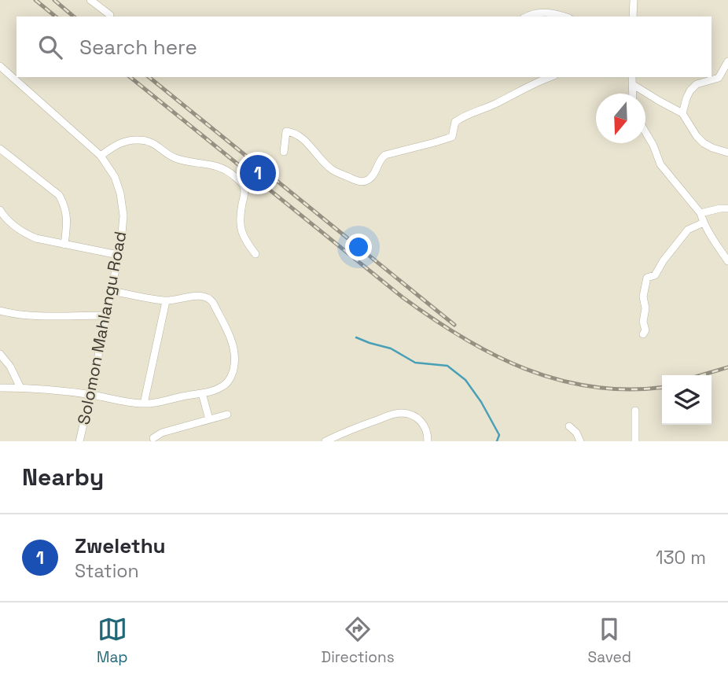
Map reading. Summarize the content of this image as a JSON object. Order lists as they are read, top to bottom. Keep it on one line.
{"streets":{"street":["Solomon Mahlangu Road"]},"north":"bottom","page":{"search":"Search here","pins":"1","heading":"Nearby","list":[{"mark":"1","name":"Zwelethu","note":"Station","value":"130 m"}],"nav":["Map","Directions","Saved"]}}
